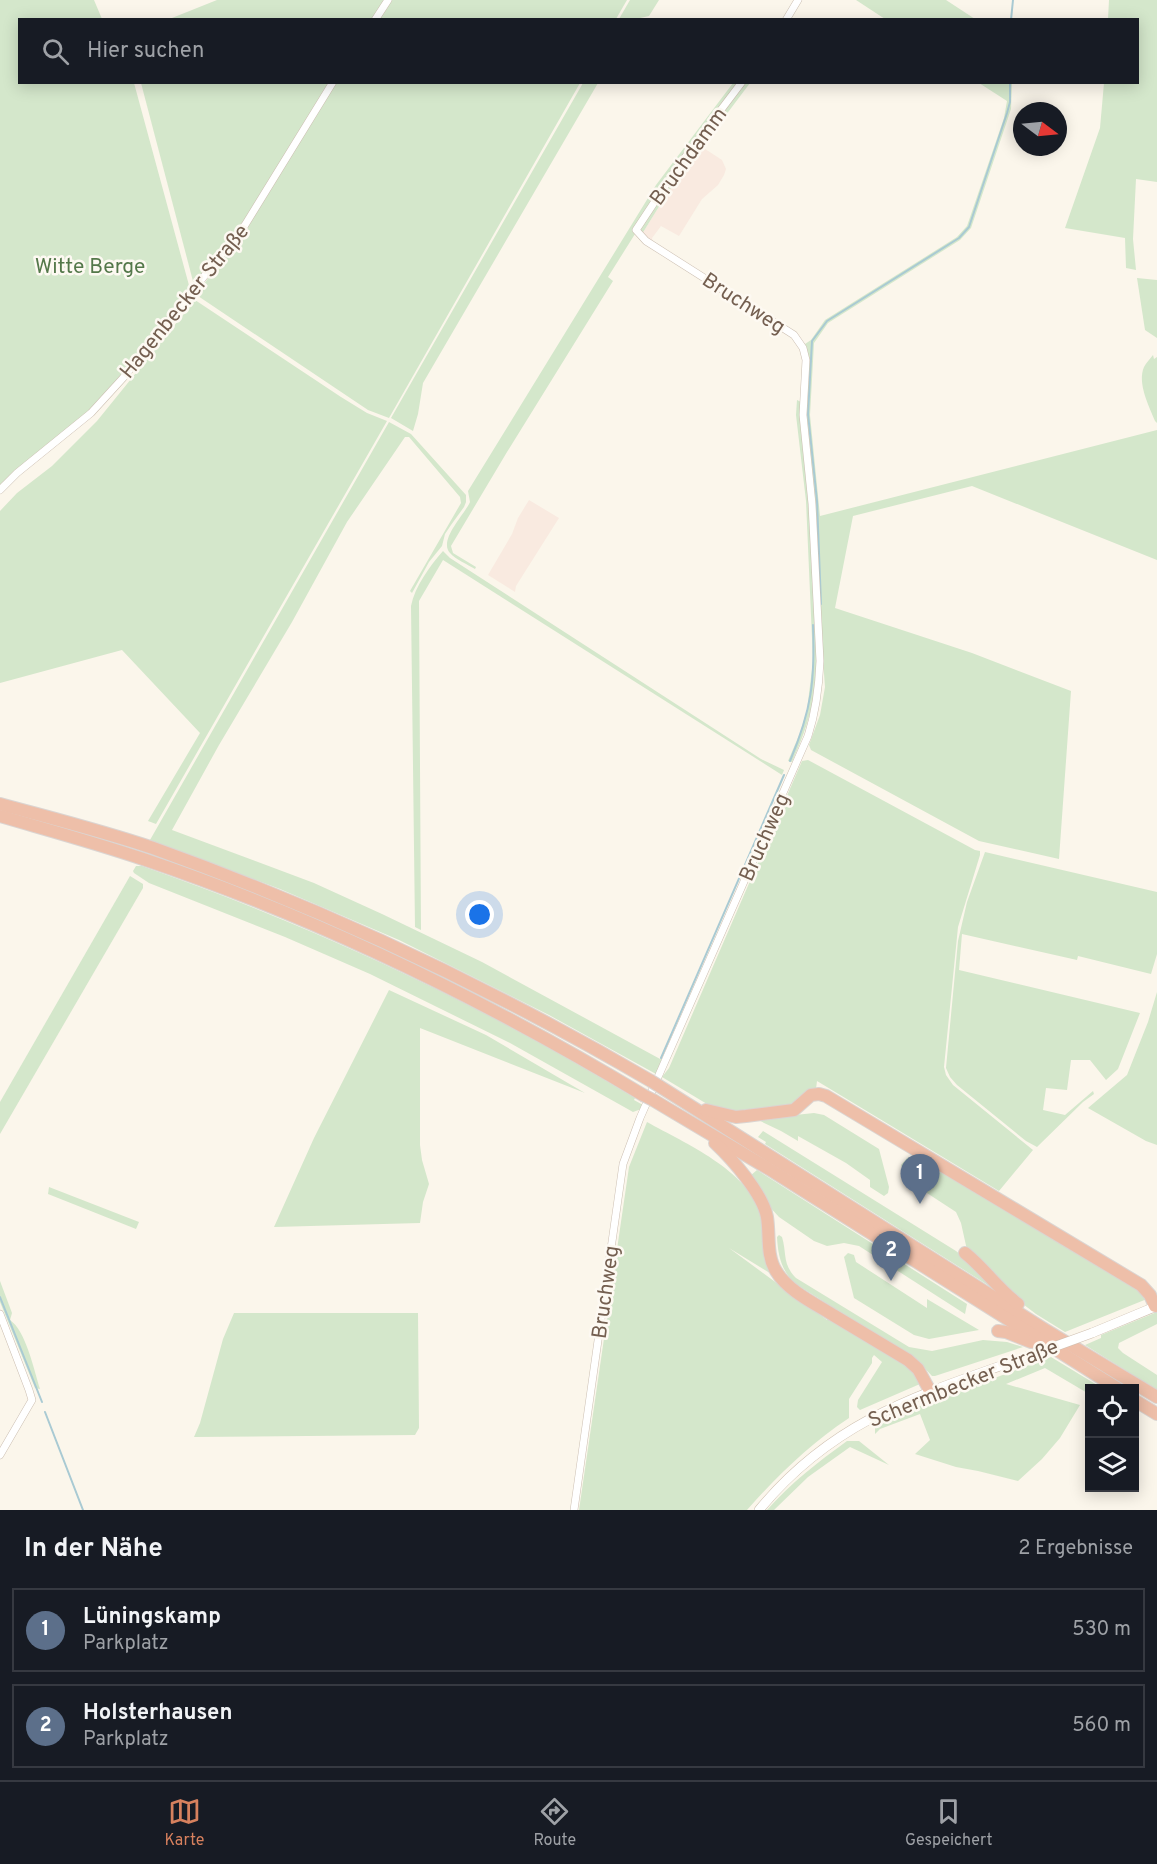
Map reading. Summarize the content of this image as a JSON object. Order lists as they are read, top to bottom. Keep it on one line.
{"streets":{"main road":["Schermbecker Straße"],"street":["Bruchdamm","Hagenbecker Straße","Bruchweg"]},"crossings":[["Bruchdamm","Bruchweg"]],"parks":["Witte Berge"],"north":"right","page":{"search":"Hier suchen","pins":["1","2"],"heading":["In der Nähe","2 Ergebnisse"],"list":[{"mark":"1","name":"Lüningskamp","note":"Parkplatz","value":"530 m"},{"mark":"2","name":"Holsterhausen","note":"Parkplatz","value":"560 m"}],"nav":["Karte","Route","Gespeichert"]}}
